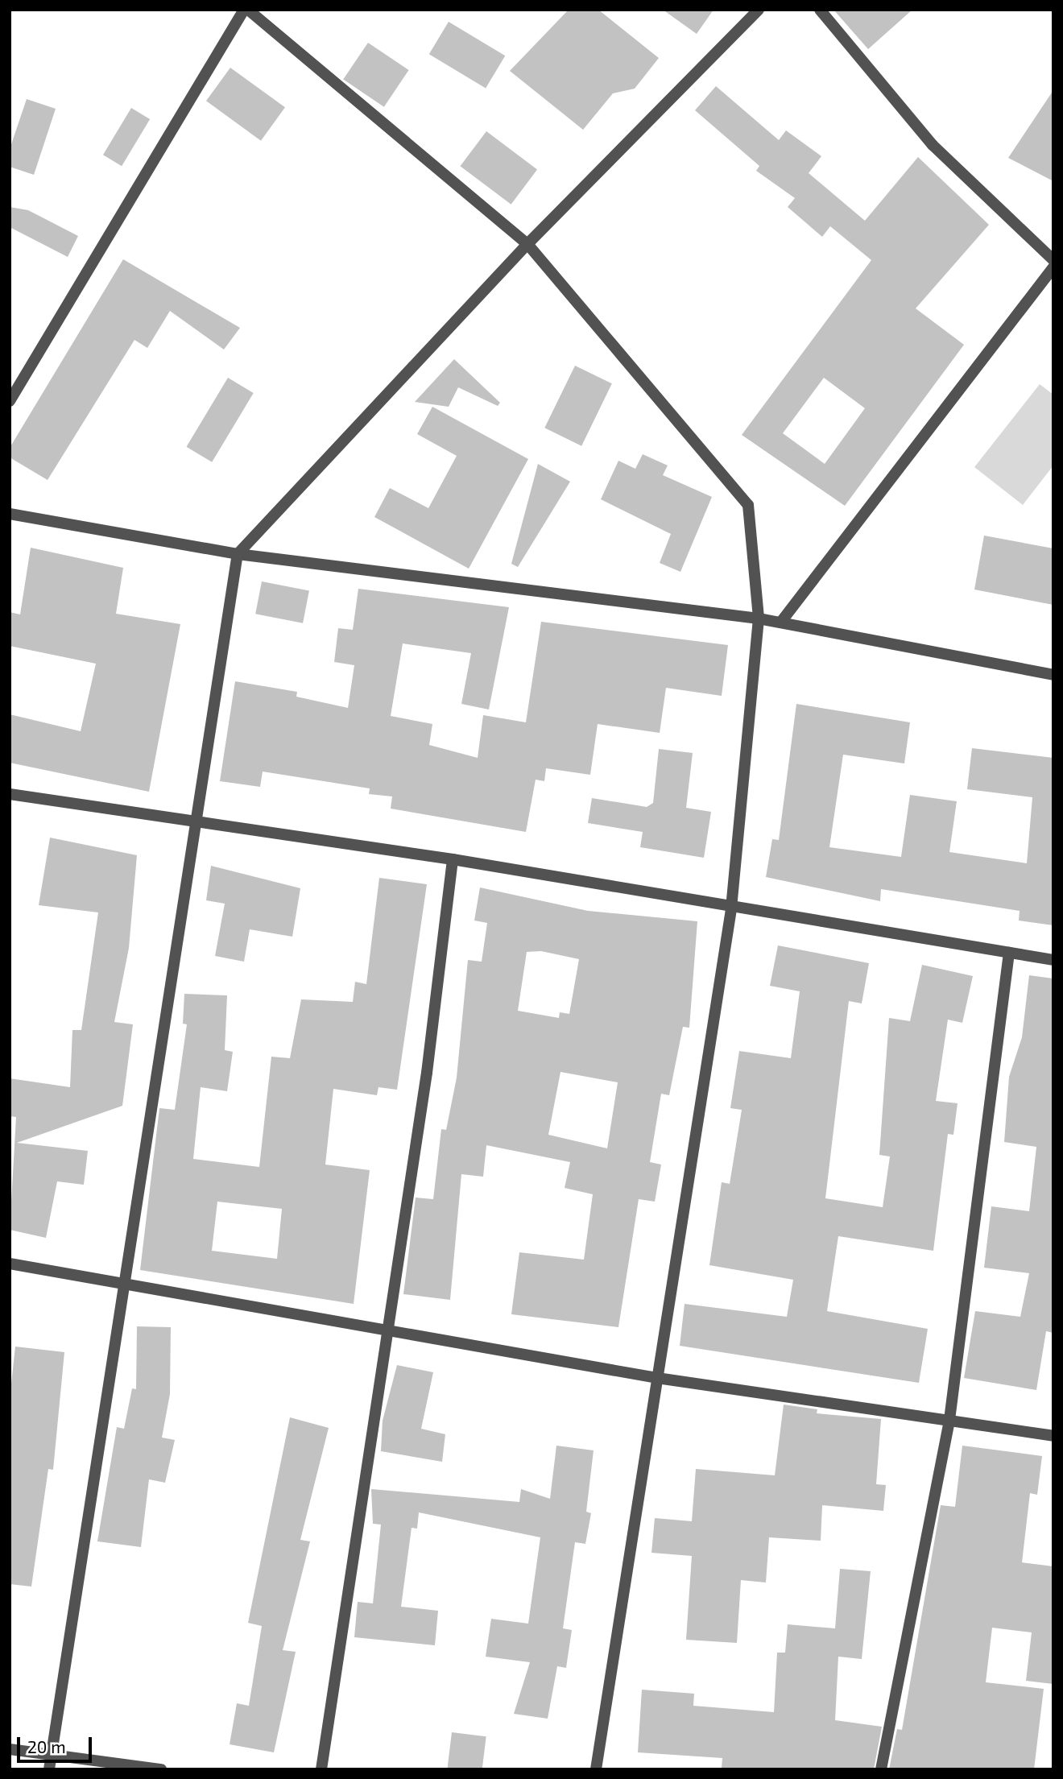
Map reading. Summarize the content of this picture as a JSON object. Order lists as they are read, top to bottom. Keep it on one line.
{"scale_bar":"20 m"}
